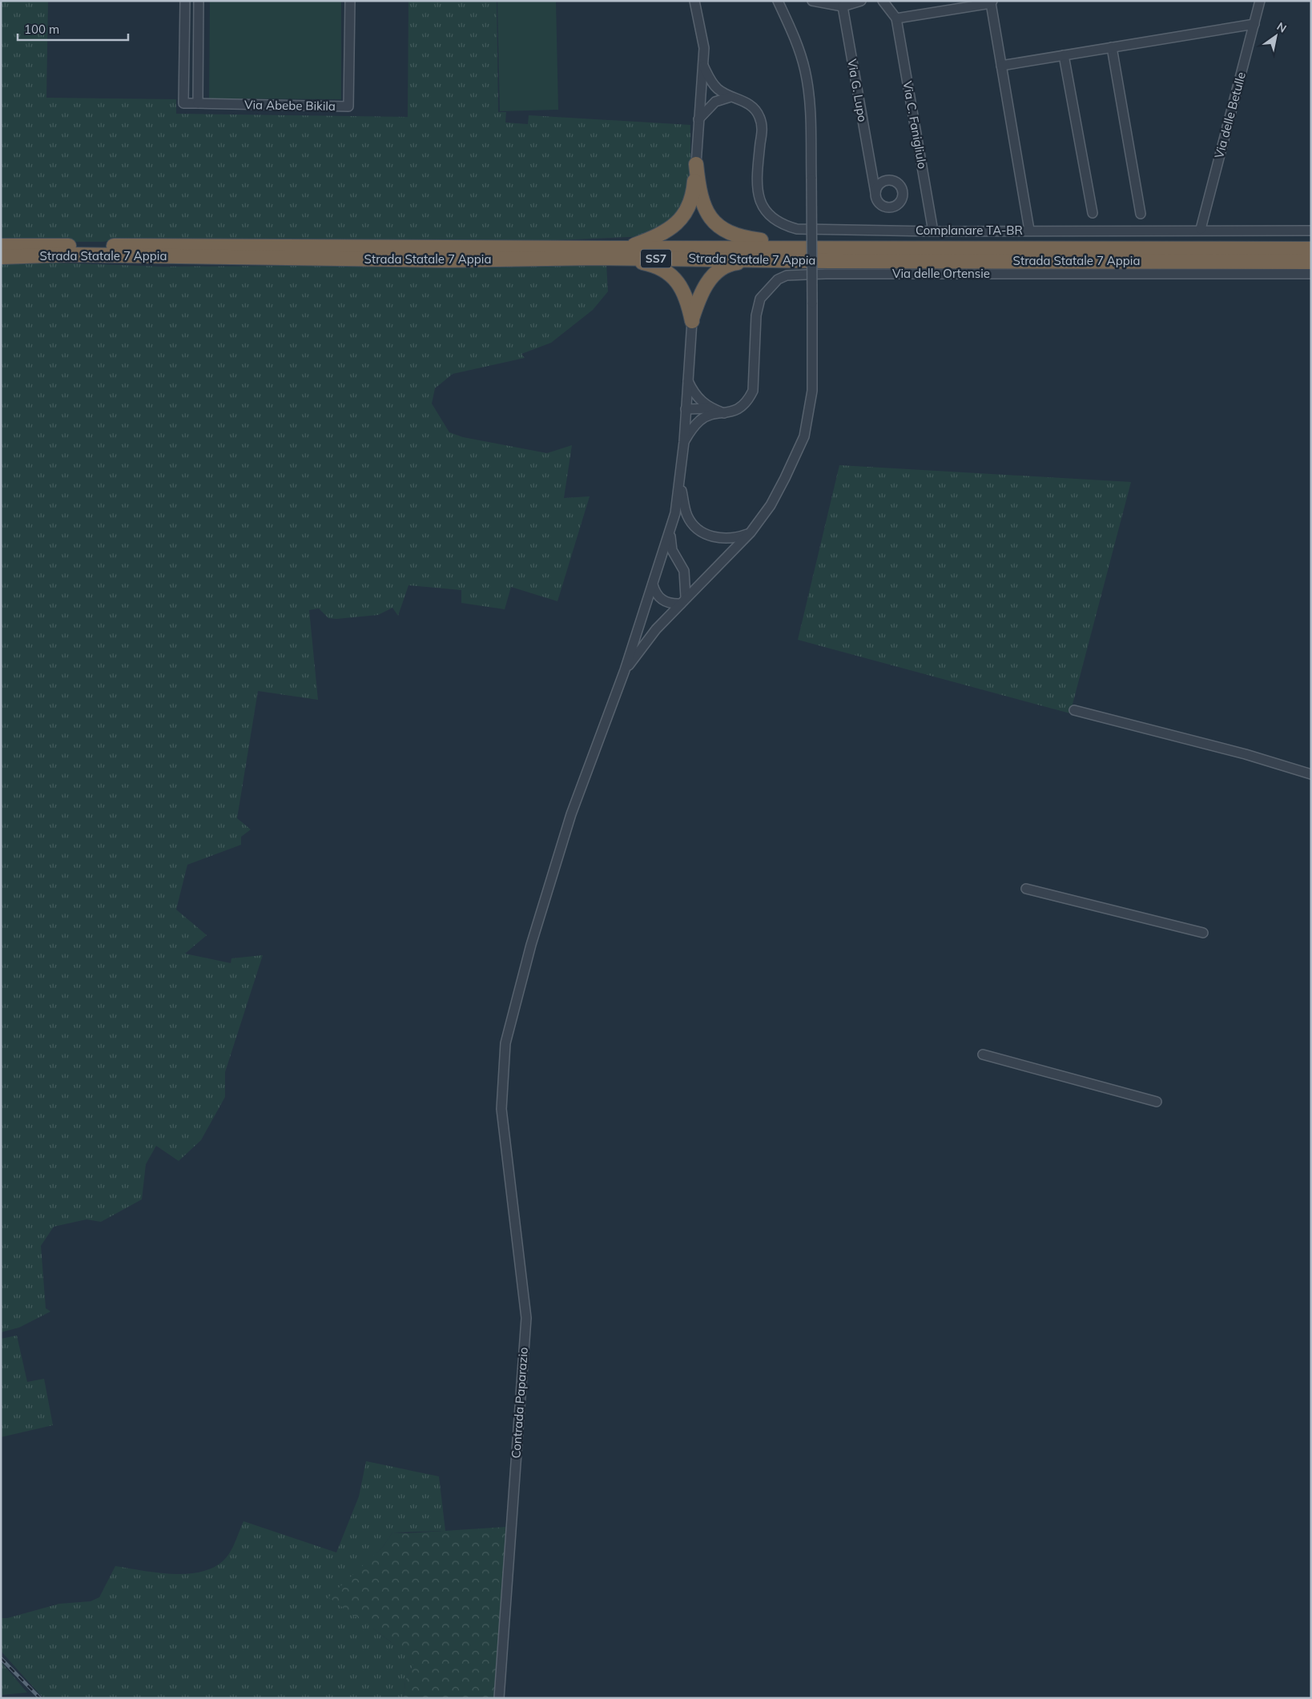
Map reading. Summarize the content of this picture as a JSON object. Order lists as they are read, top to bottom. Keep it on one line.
{"streets":{"highway":["Strada Statale 7 Appia","SS7"],"street":["Via G. Lupo","Via Abebe Bikila","Via delle Betulle","Via C. Fanigliulo","Complanare TA-BR","Via delle Ortensie","Contrada Paparazio"]},"crossings":[["Via delle Betulle","Complanare TA-BR"],["Via C. Fanigliulo","Complanare TA-BR"]],"scale_bar":"100 m","north":"top right"}
